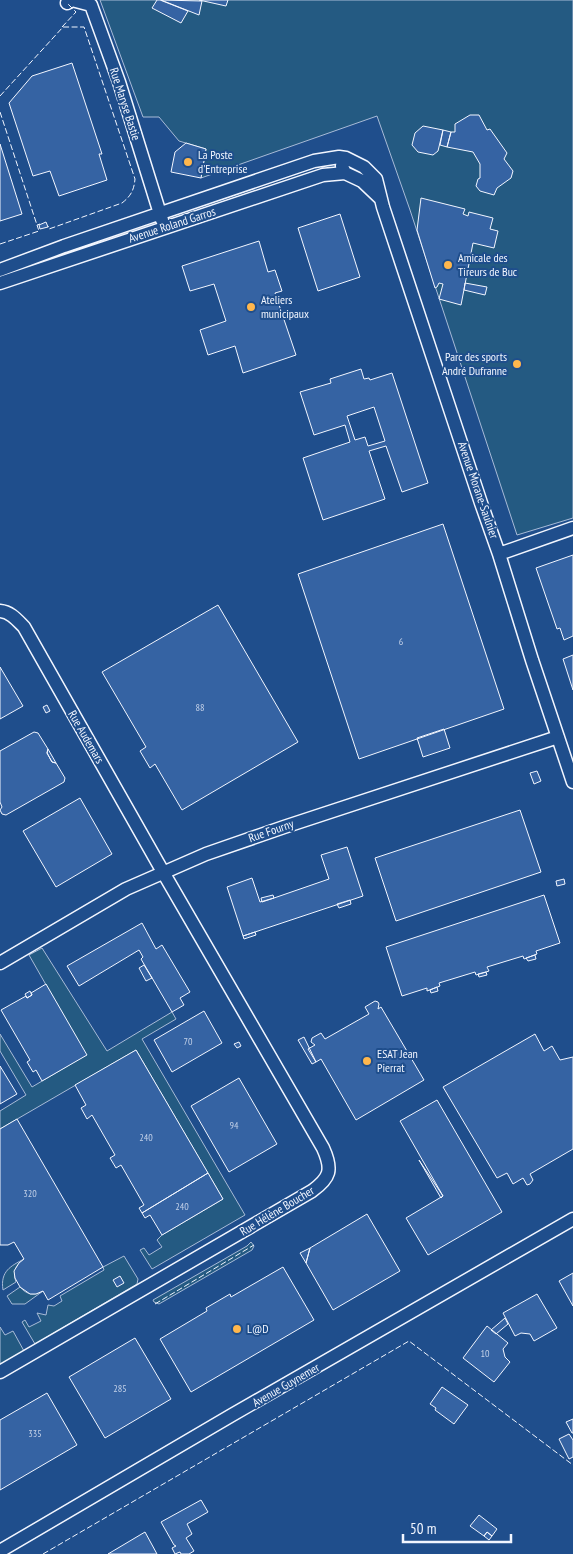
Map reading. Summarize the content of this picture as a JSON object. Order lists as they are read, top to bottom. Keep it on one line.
{"streets":{"street":["Rue Maryse Bastie","Avenue Roland Garros","Avenue Morane-Saulnier","Rue Audemars","Rue Fourny","Rue Hélène Boucher","Avenue Guynemer"]},"crossings":[["Rue Maryse Bastie","Avenue Roland Garros"],["Avenue Roland Garros","Avenue Morane-Saulnier"],["Avenue Morane-Saulnier","Rue Fourny"],["Rue Audemars","Rue Fourny"],["Rue Audemars","Rue Hélène Boucher"],["Rue Fourny","Rue Hélène Boucher"]],"places":["La Poste d'Entreprise","Amicale des Tireurs de Buc","Ateliers municipaux","Parc des sports André Dufranne","ESAT Jean Pierrat","L@D"],"house_numbers":["6","88","70","94","240","320","240","10","285","335"],"scale_bar":"50 m"}
